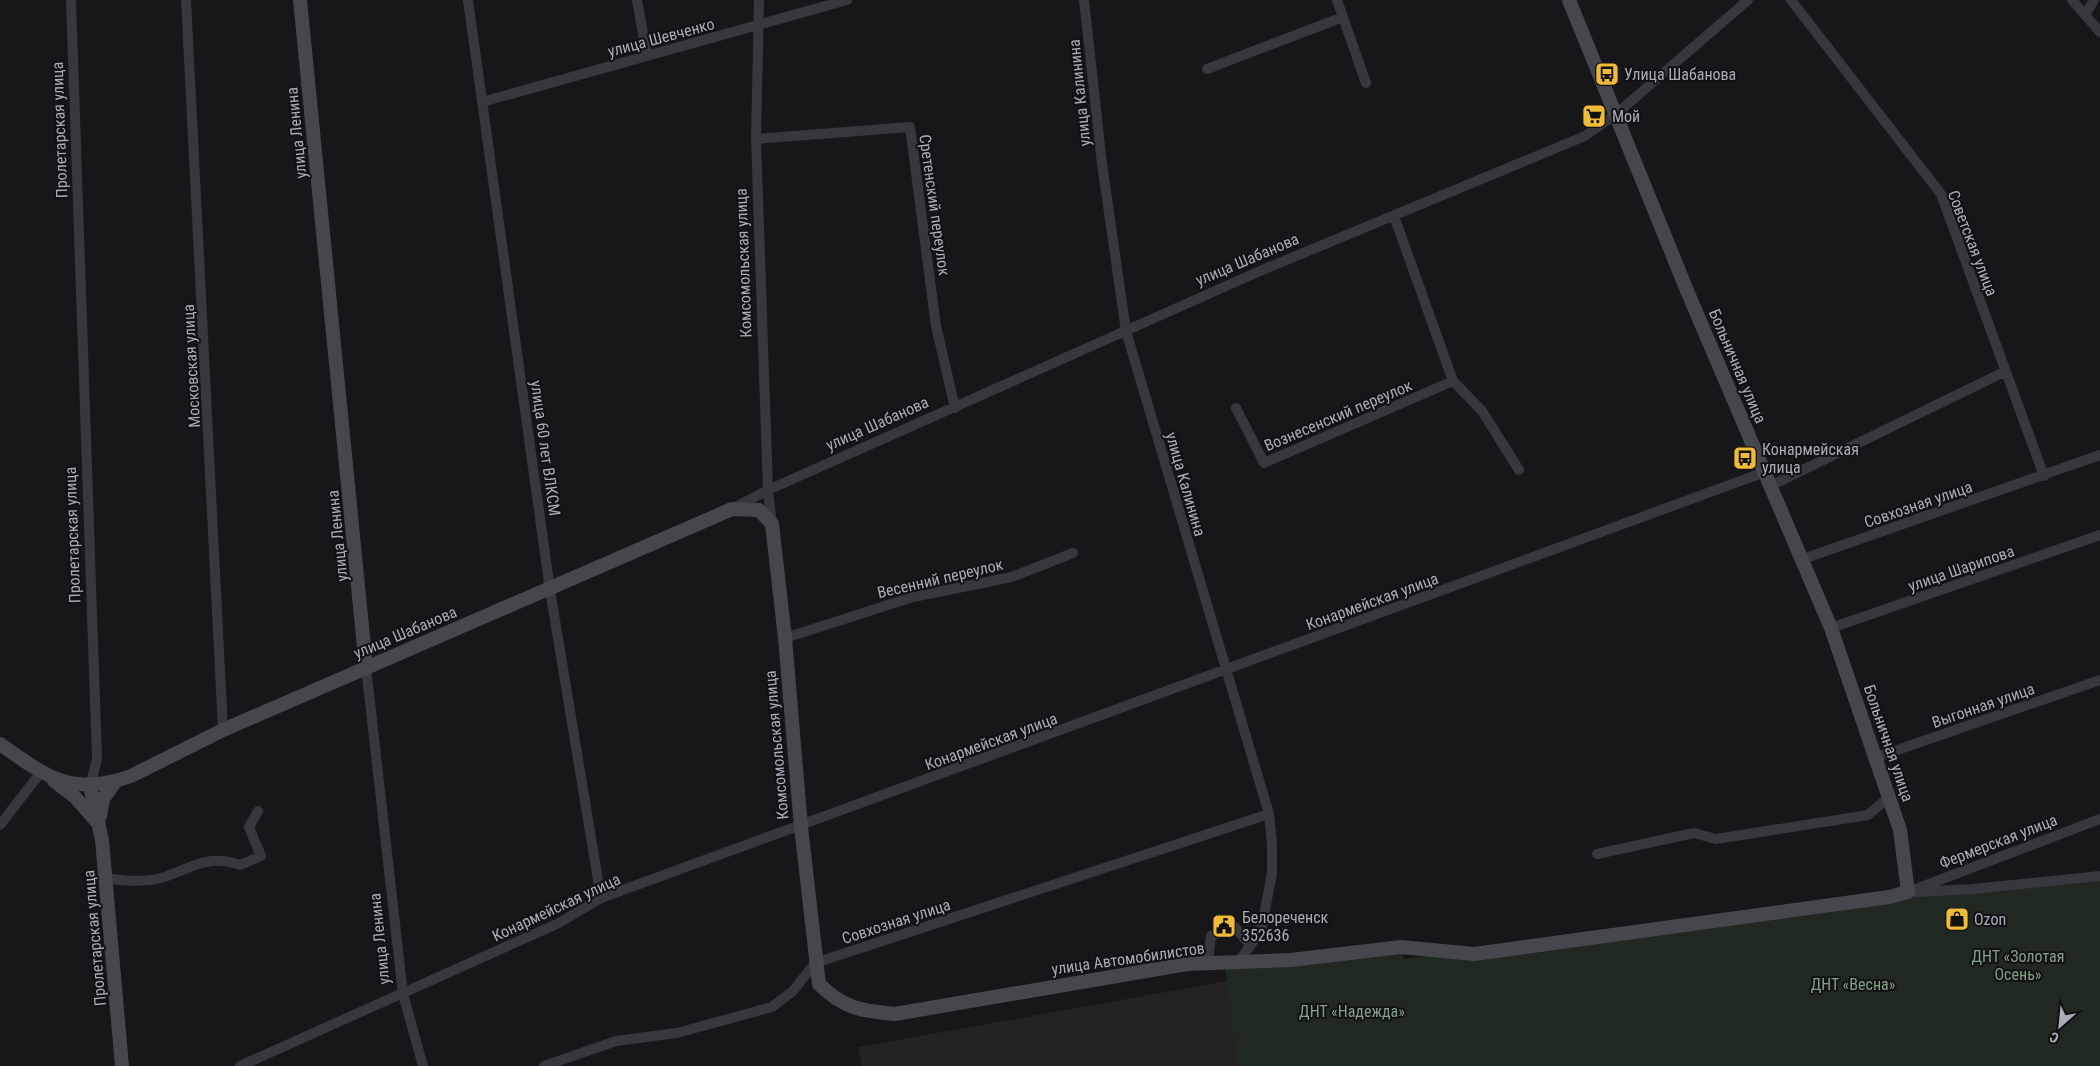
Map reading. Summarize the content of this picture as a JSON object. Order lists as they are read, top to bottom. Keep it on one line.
{"streets":{"street":["улица Шевченко","улица Калинина","Пролетарская улица","улица Ленина","Сретенский переулок","Советская улица","улица Шабанова","Комсомольская улица","Московская улица","Больничная улица","Вознесенский переулок","улица 60 лет ВЛКСМ","Совхозная улица","улица Шарипова","Весенний переулок","Конармейская улица","Выгонная улица","Фермерская улица","улица Автомобилистов"]},"crossings":[["улица Шевченко","Комсомольская улица"],["улица Шевченко","улица 60 лет ВЛКСМ"],["улица Калинина","улица Шабанова"],["улица Калинина","Совхозная улица"],["улица Калинина","Конармейская улица"],["улица Калинина","улица Автомобилистов"],["Пролетарская улица","улица Шабанова"],["улица Ленина","улица Шабанова"],["улица Ленина","Конармейская улица"],["Сретенский переулок","улица Шабанова"],["Сретенский переулок","Комсомольская улица"],["Советская улица","Совхозная улица"],["улица Шабанова","Комсомольская улица"],["улица Шабанова","Московская улица"],["улица Шабанова","Больничная улица"],["улица Шабанова","улица 60 лет ВЛКСМ"],["Комсомольская улица","Совхозная улица"],["Комсомольская улица","Весенний переулок"],["Комсомольская улица","Конармейская улица"],["Комсомольская улица","улица Автомобилистов"],["Больничная улица","Совхозная улица"],["Больничная улица","улица Шарипова"],["Больничная улица","Конармейская улица"],["Больничная улица","Выгонная улица"],["Больничная улица","Фермерская улица"],["Больничная улица","улица Автомобилистов"],["улица 60 лет ВЛКСМ","Конармейская улица"],["Совхозная улица","улица Автомобилистов"],["Фермерская улица","улица Автомобилистов"]],"parks":["ДНТ «Золотая Осень»","ДНТ «Весна»","ДНТ «Надежда»"],"places":{"bus stop":["Улица Шабанова","Конармейская улица"],"supermarket":["Мой"],"shop":["Ozon"],"public building":["Белореченск 352636"]},"north":"bottom left"}
